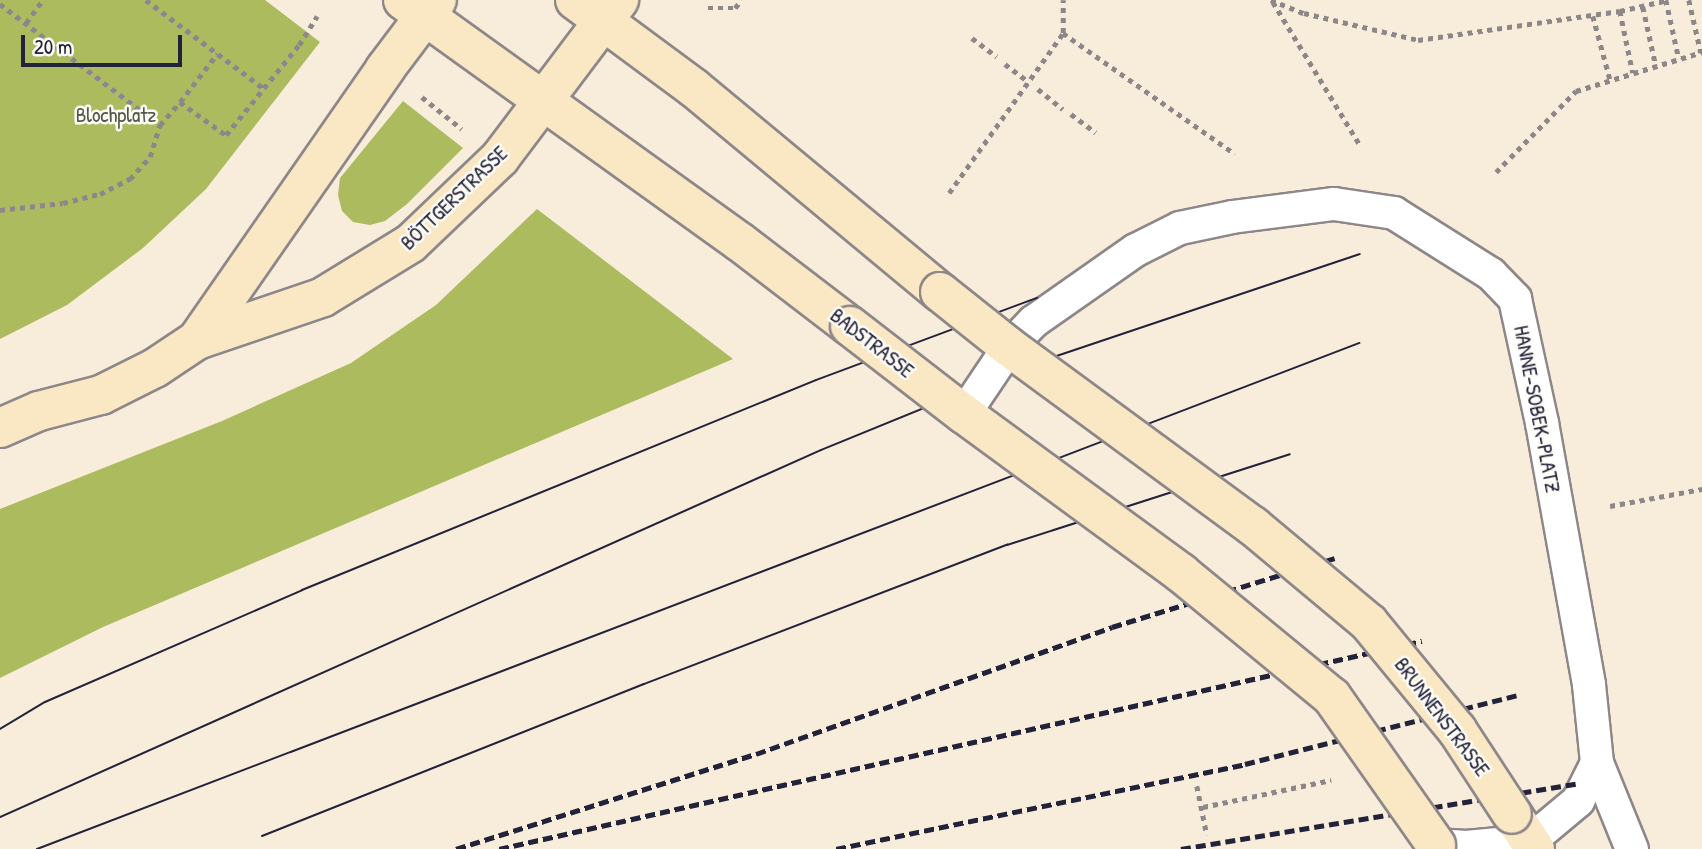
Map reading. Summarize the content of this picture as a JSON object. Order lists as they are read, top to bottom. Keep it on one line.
{"streets":{"main road":["BÖTTGERSTRASSE","BADSTRASSE","BRUNNENSTRASSE"],"lane":["HANNE-SOBEK-PLATZ"]},"crossings":[["BÖTTGERSTRASSE","BADSTRASSE"],["BADSTRASSE","HANNE-SOBEK-PLATZ"],["HANNE-SOBEK-PLATZ","BRUNNENSTRASSE"]],"parks":["Blochplatz"],"scale_bar":"20 m"}
